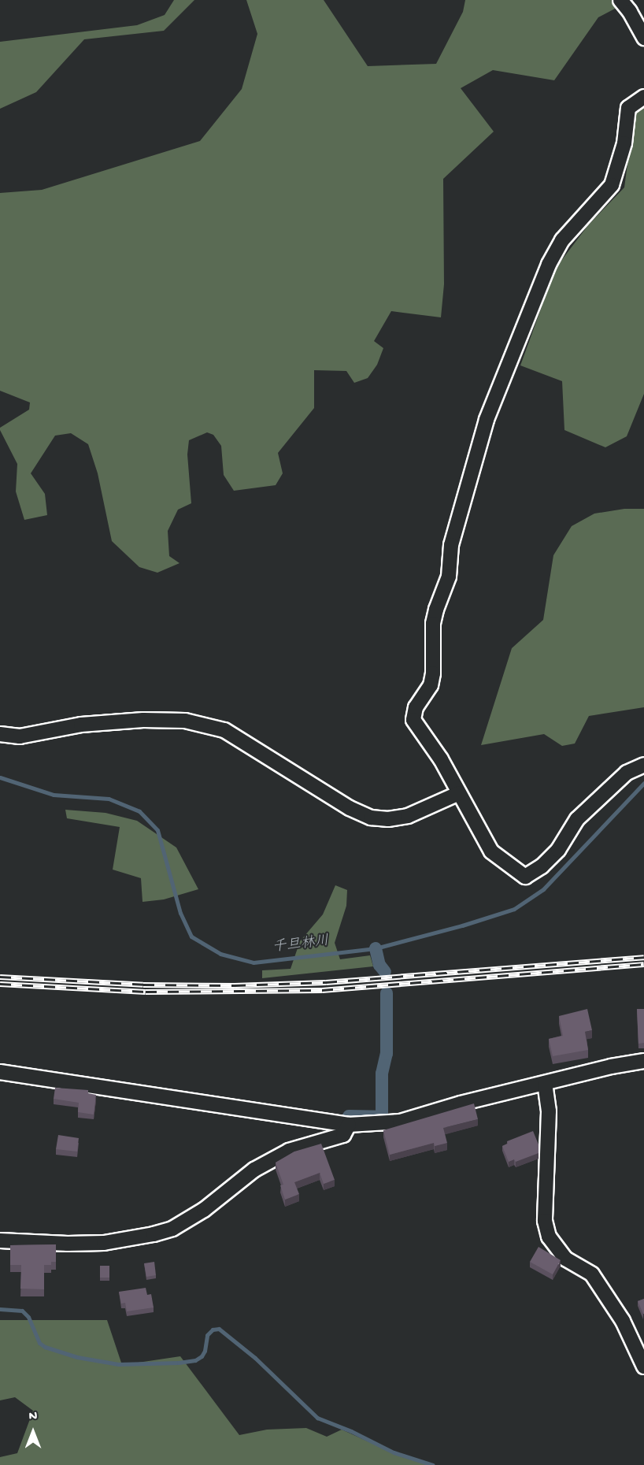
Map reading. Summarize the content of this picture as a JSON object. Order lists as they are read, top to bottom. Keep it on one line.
{"water":["千旦林川"],"north":"top"}
